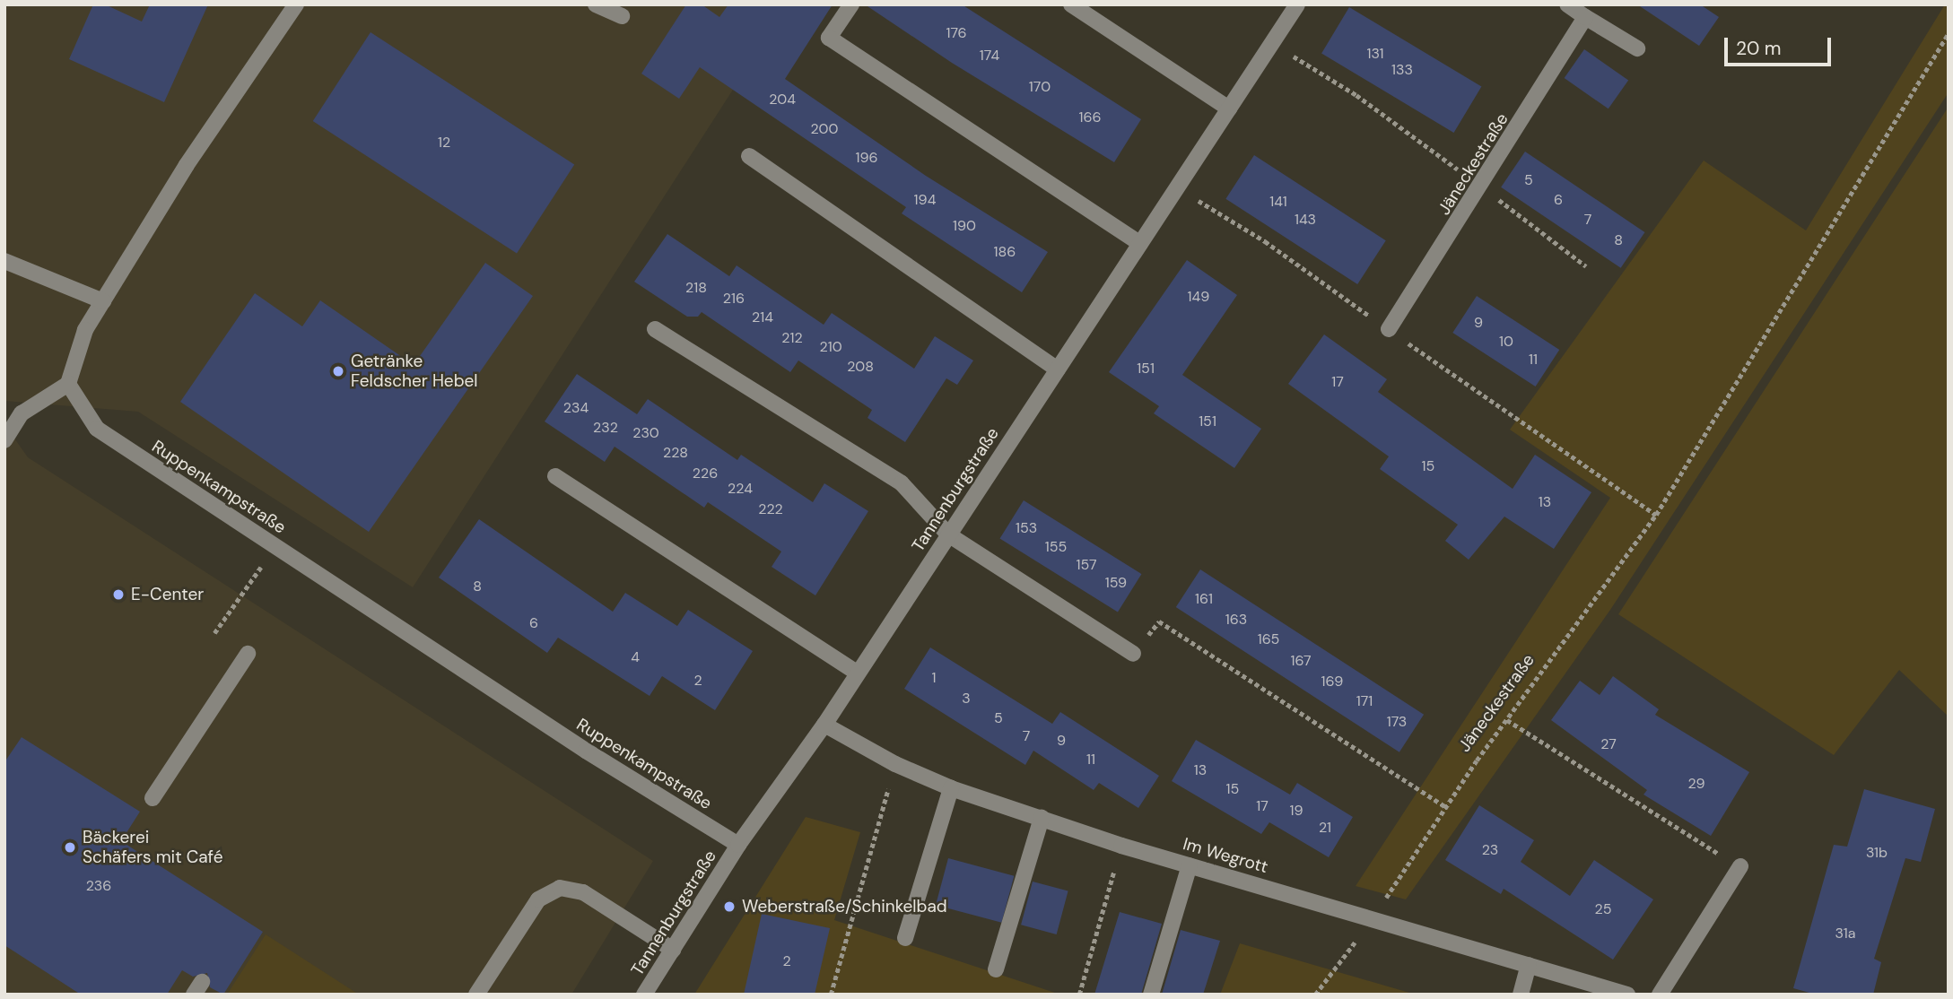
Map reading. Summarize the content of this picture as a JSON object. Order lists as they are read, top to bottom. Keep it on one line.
{"streets":{"street":["Jäneckestraße","Ruppenkampstraße","Tannenburgstraße","Im Wegrott"]},"crossings":[["Jäneckestraße","Im Wegrott"],["Ruppenkampstraße","Tannenburgstraße"],["Tannenburgstraße","Im Wegrott"]],"places":["Getränke Feldscher Hebel","E-Center","Bäckerei Schäfers mit Café","Weberstraße/Schinkelbad"],"house_numbers":["176","131","174","133","170","204","166","200","12","196","5","194","6","141","143","7","190","8","186","218","149","216","214","9","212","10","210","11","208","151","17","234","151","232","230","228","15","226","224","13","222","153","155","157","159","8","161","163","6","165","4","167","1","2","169","3","171","5","173","7","9","27","11","13","29","15","17","19","21","23","31b","236","25","31a","2"],"scale_bar":"20 m"}
